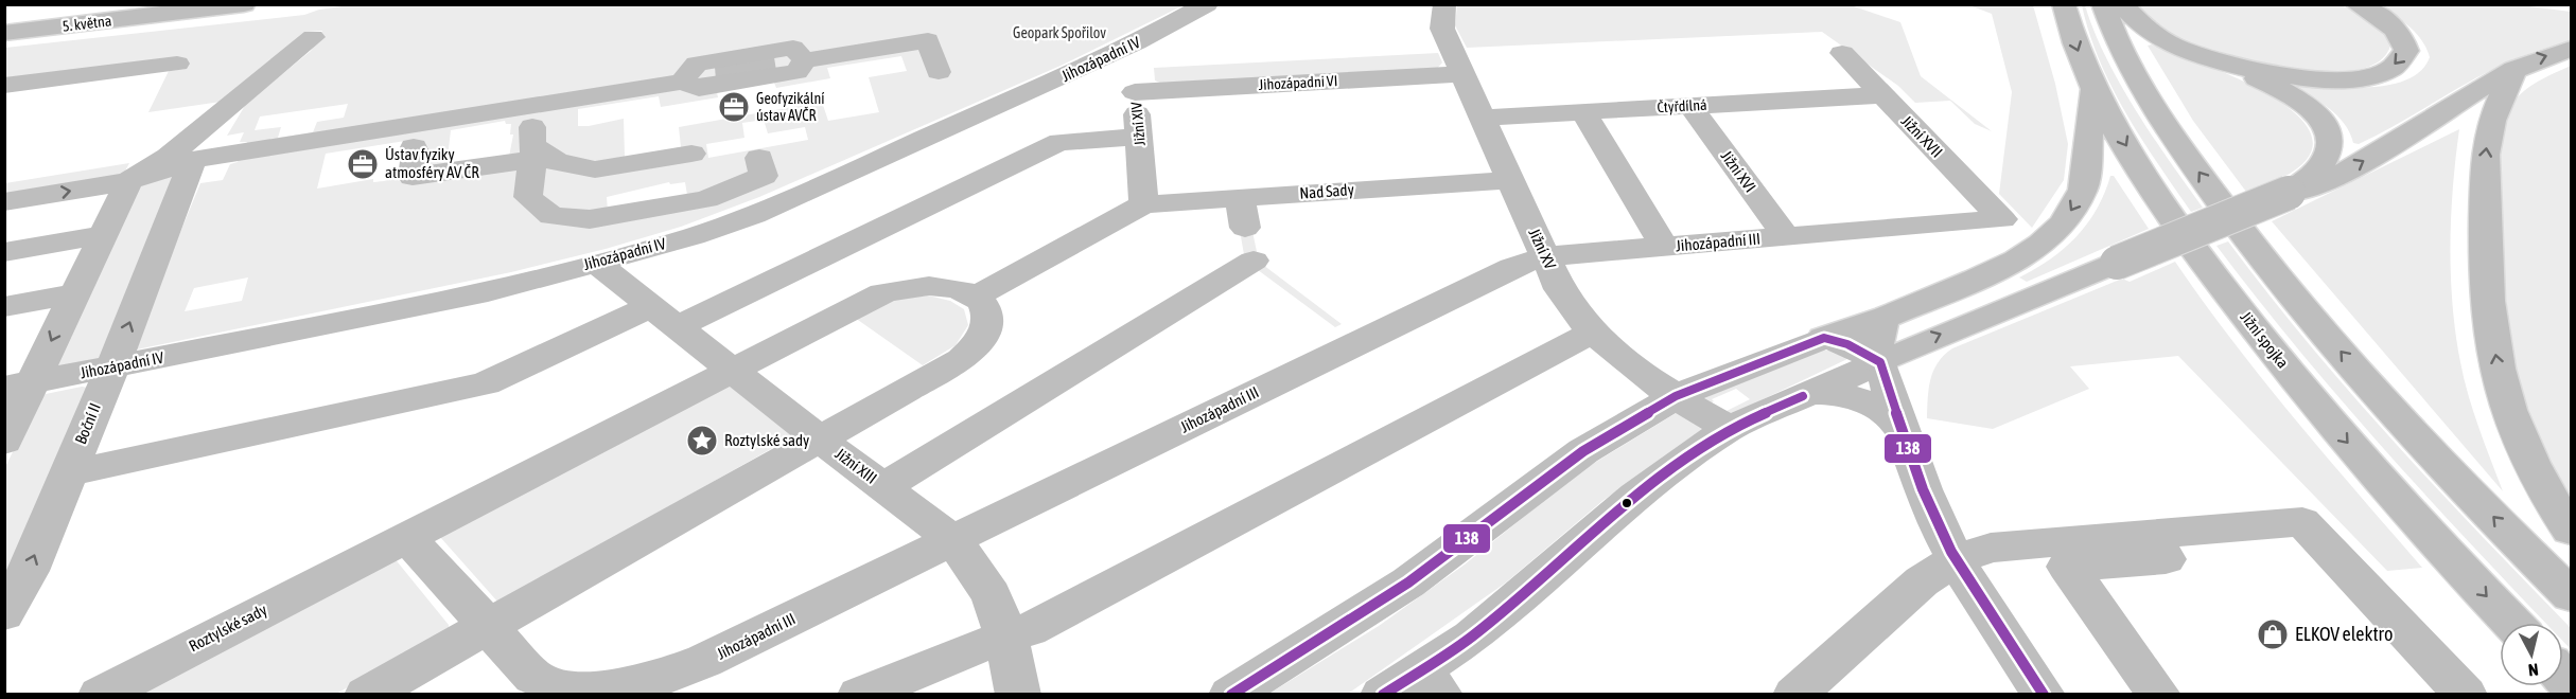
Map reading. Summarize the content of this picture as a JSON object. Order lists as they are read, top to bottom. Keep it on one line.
{"streets":{"main road":["5. května","Jihozápadní IV","Jihozápadni VI","Čtyřdílná","Jižní XIV","Jižní XVII","Jižní XVI","Nad Sady","Jihozápadní III","Jižní XV","Jižní spojka","Boční II","Jižní XIII","Roztylské sady"]},"crossings":[["Jihozápadní IV","Jižní XIV"],["Jihozápadní IV","Boční II"],["Jihozápadní IV","Jižní XIII"],["Jihozápadni VI","Jižní XIV"],["Jihozápadni VI","Jižní XV"],["Čtyřdílná","Jižní XVII"],["Čtyřdílná","Jižní XVI"],["Čtyřdílná","Jižní XV"],["Jižní XIV","Nad Sady"],["Jižní XVII","Jihozápadní III"],["Jižní XVI","Jihozápadní III"],["Nad Sady","Jižní XV"],["Jihozápadní III","Jižní XV"],["Jihozápadní III","Jižní XIII"],["Jihozápadní III","Roztylské sady"],["Jižní XIII","Roztylské sady"]],"parks":["Geopark Spořilov"],"places":{"office":["Geofyzikální ústav AVČR","Ústav fyziky atmosféry AV ČR"],"place":["Roztylské sady"],"shop":["ELKOV elektro"]},"lines":["transit line 138"],"north":"bottom"}
